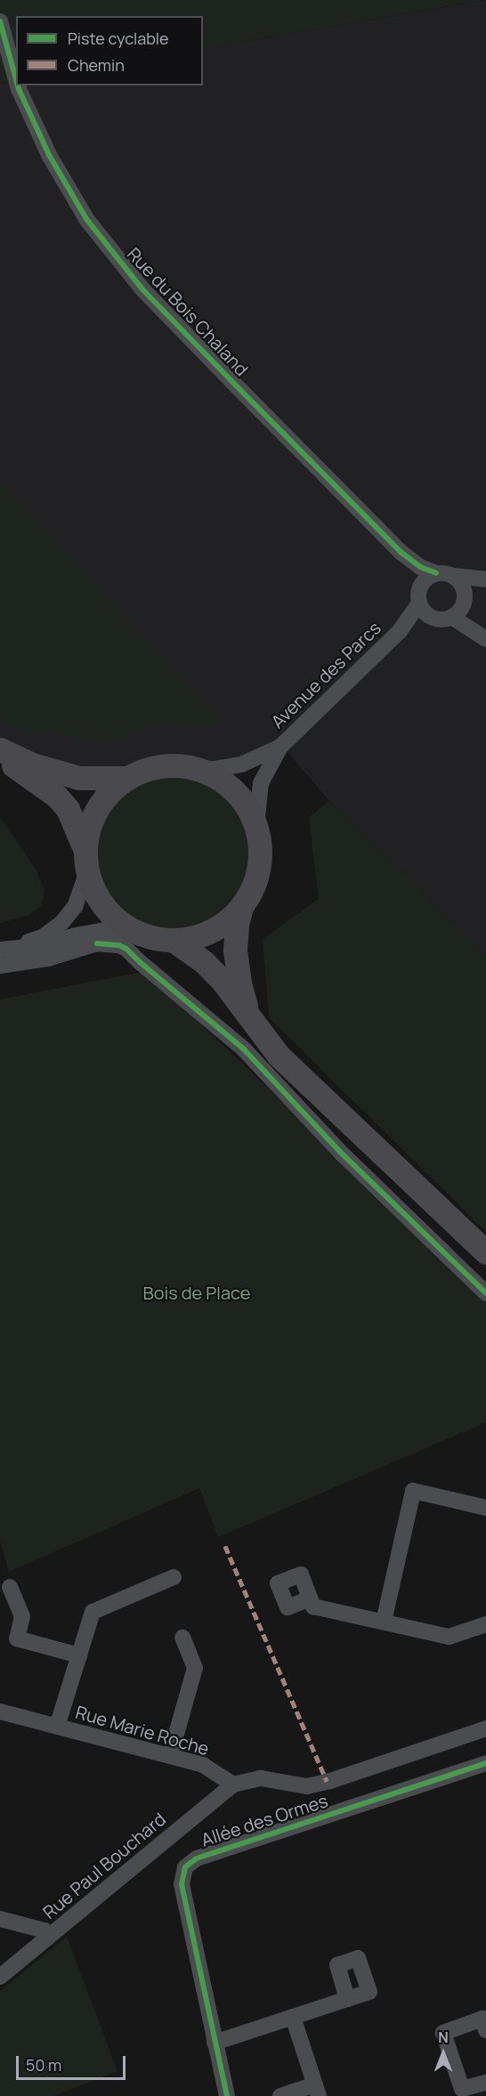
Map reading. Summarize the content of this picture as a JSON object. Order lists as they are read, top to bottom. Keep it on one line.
{"streets":{"street":["Rue du Bois Chaland","Avenue des Parcs","Rue Marie Roche","Allée des Ormes","Rue Paul Bouchard"]},"crossings":[["Rue Marie Roche","Rue Paul Bouchard"]],"parks":["Bois de Place"],"legend":["Piste cyclable","Chemin"],"scale_bar":"50 m","north":"top"}
